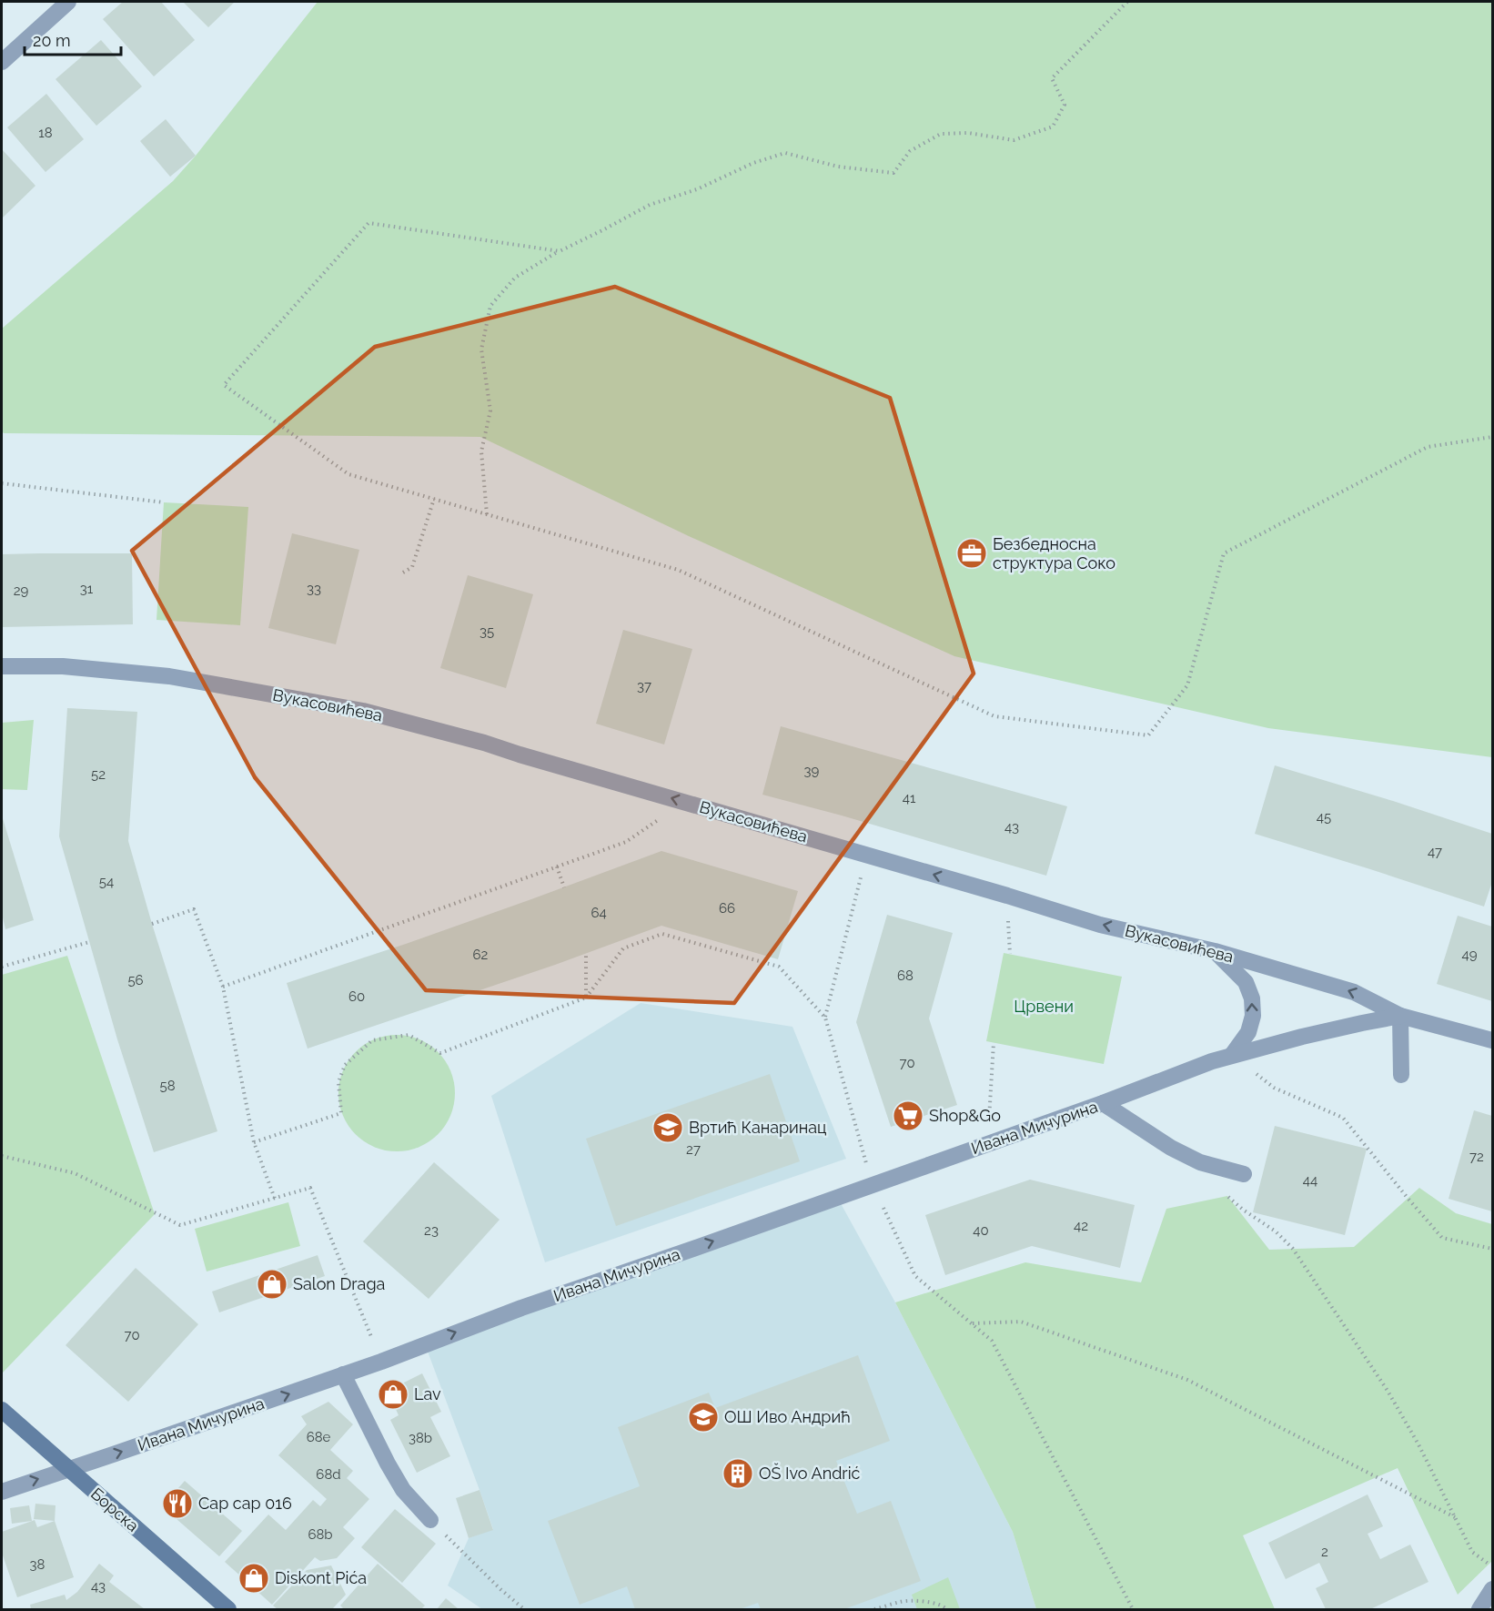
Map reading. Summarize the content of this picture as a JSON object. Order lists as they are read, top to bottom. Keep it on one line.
{"streets":{"main road":["Борска"],"street":["Вукасовићева","Ивана Мичурина"]},"crossings":[["Вукасовићева","Ивана Мичурина"],["Ивана Мичурина","Борска"]],"one_way":["Вукасовићева","Ивана Мичурина"],"parks":["Црвени"],"places":{"office":["Безбедносна структура Соко"],"supermarket":["Shop&Go"],"school or university":["Вртић Канаринац","ОШ Иво Андрић"],"shop":["Salon Draga","Lav","Diskont Pića"],"building":["OŠ Ivo Andrić"],"restaurant":["Cap cap 016"]},"house_numbers":["18","31","33","29","35","37","39","52","41","45","43","47","54","66","64","62","49","68","56","60","70","58","27","72","44","42","23","40","70","68e","38b","68d","68b","2","38","43"],"scale_bar":"20 m"}
